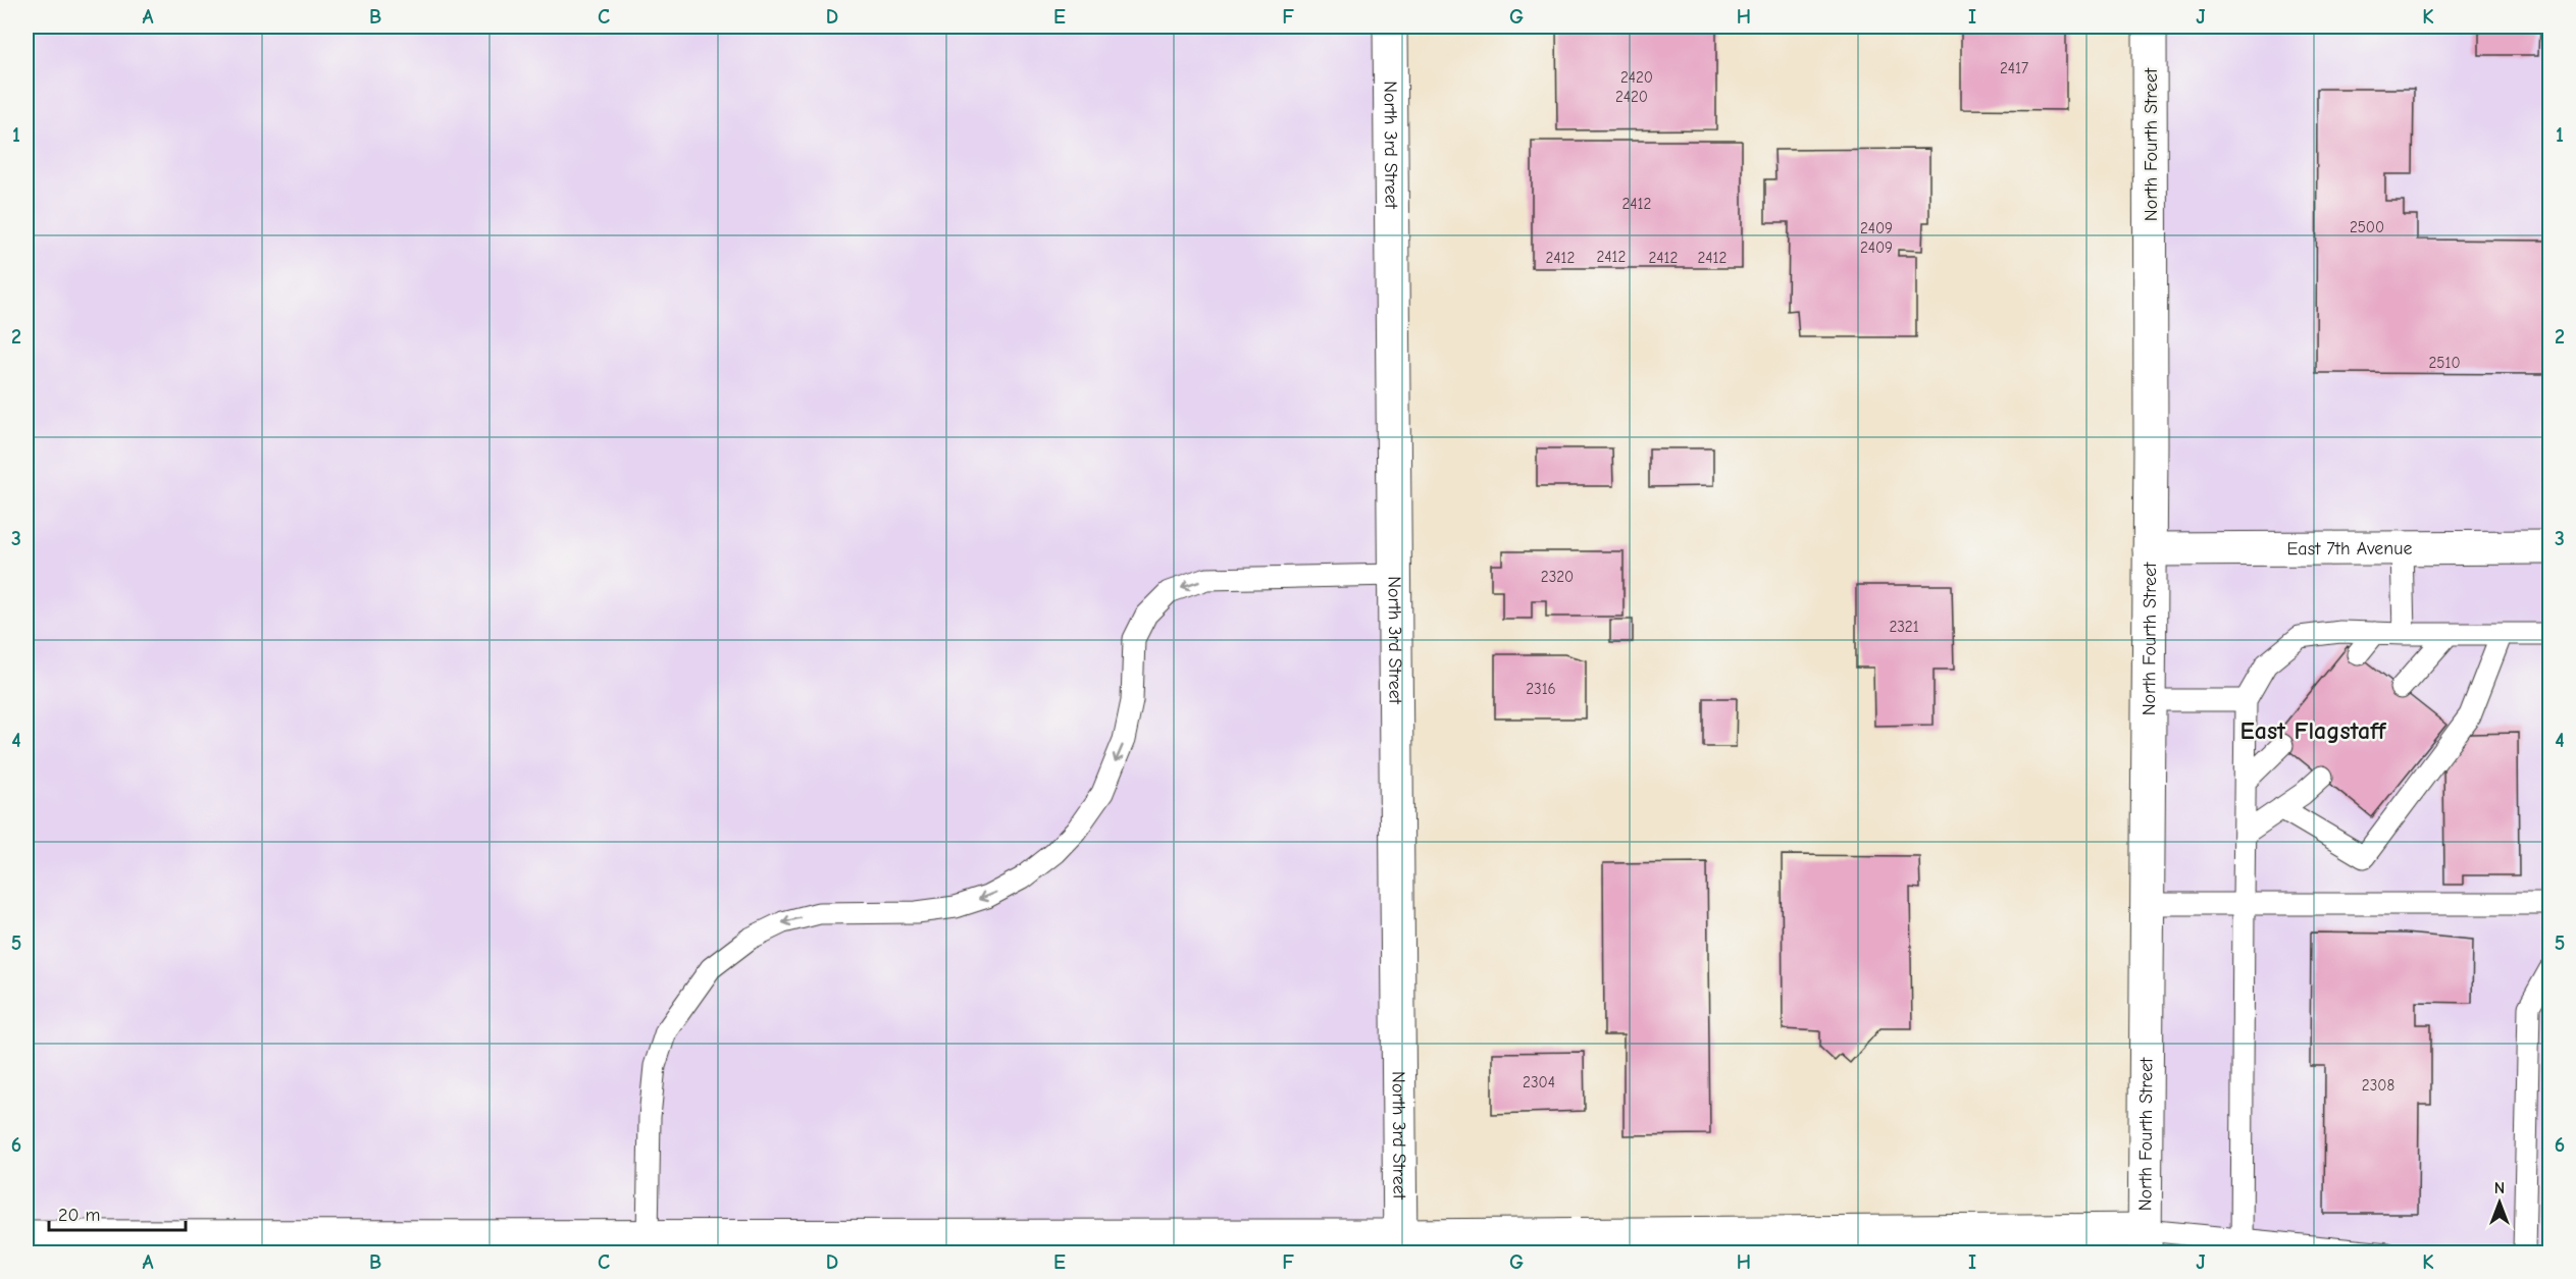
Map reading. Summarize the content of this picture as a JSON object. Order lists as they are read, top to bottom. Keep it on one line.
{"streets":{"street":["North 3rd Street","North Fourth Street","East 7th Avenue"]},"crossings":[["North Fourth Street","East 7th Avenue"]],"districts":["East Flagstaff"],"house_numbers":["2417","2420","2420","2412","2500","2409","2409","2412","2412","2412","2412","2510","2320","2321","2316","2304","2308"],"scale_bar":"20 m","north":"top","grid":{"columns":["A","B","C","D","E","F","G","H","I","J","K"],"rows":["1","2","3","4","5","6"]}}
